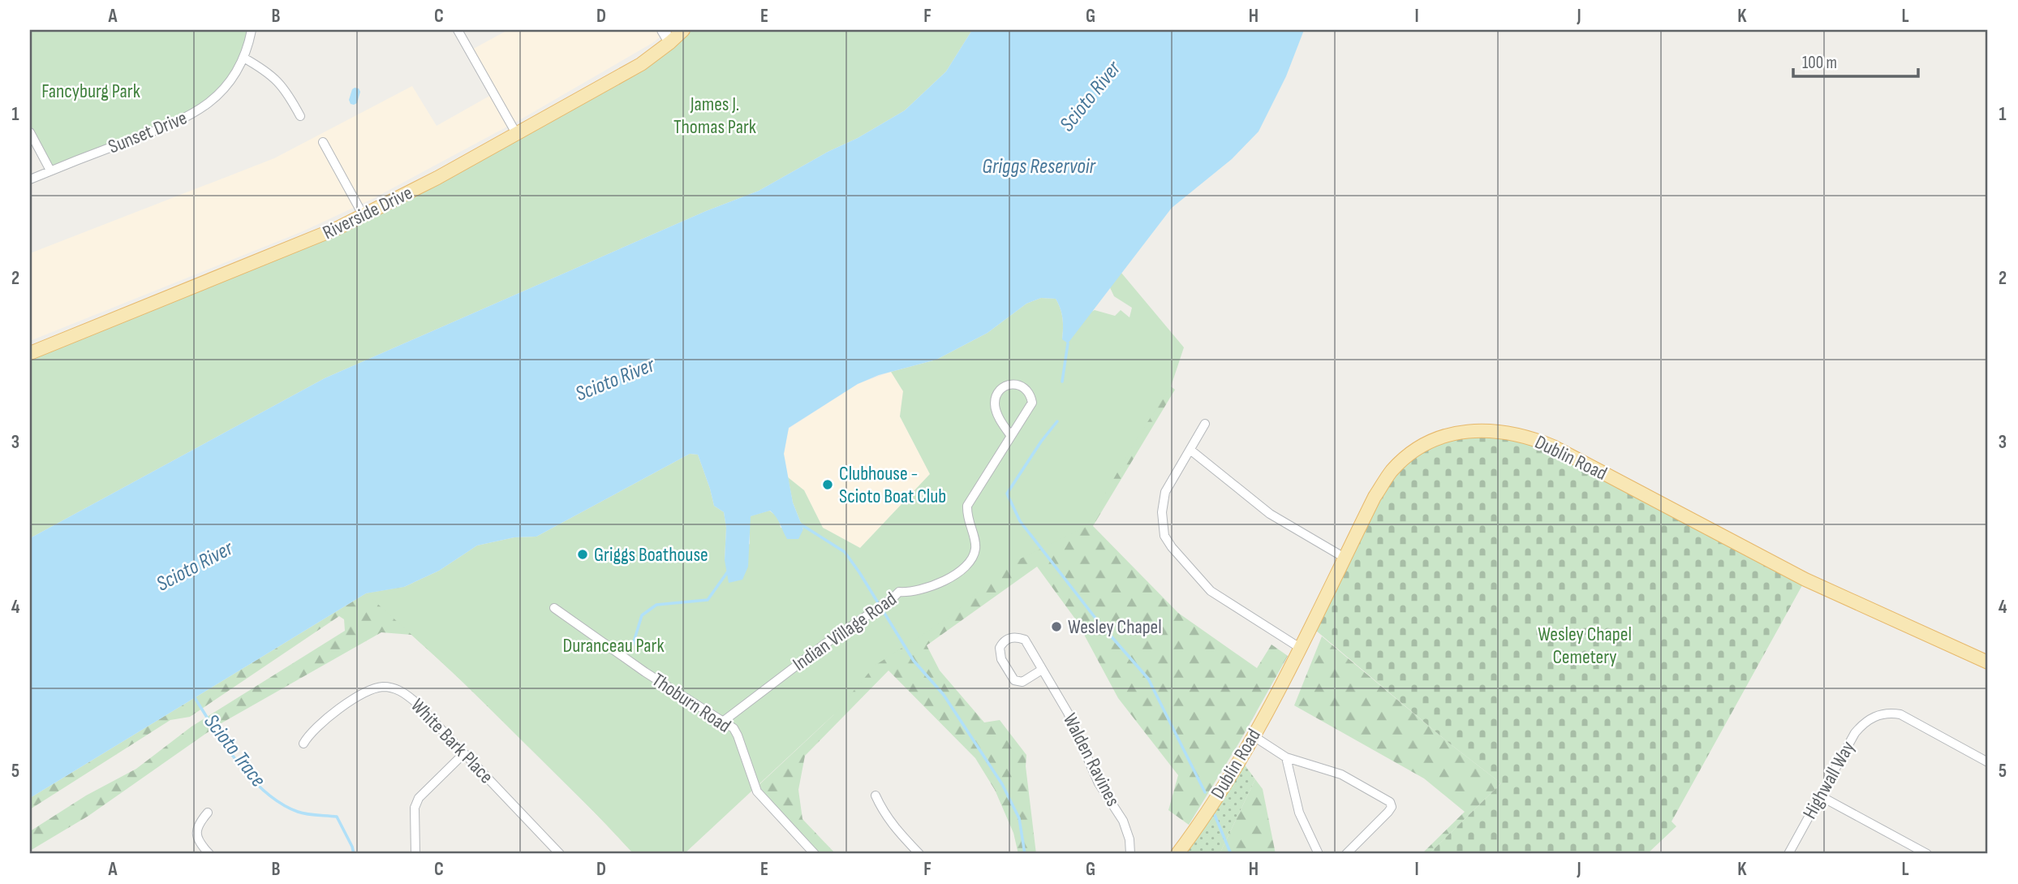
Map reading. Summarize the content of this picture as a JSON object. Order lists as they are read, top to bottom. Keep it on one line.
{"streets":{"main road":["Riverside Drive","Dublin Road"],"street":["Sunset Drive","Indian Village Road","Thoburn Road","White Bark Place","Walden Ravines","Highwall Way"]},"crossings":[["Indian Village Road","Thoburn Road"]],"water":["Scioto River","Griggs Reservoir","Scioto Trace"],"parks":["Fancyburg Park","James J. Thomas Park","Wesley Chapel Cemetery","Duranceau Park"],"places":["Clubhouse - Scioto Boat Club","Griggs Boathouse","Wesley Chapel"],"scale_bar":"100 m","grid":{"columns":["A","B","C","D","E","F","G","H","I","J","K","L"],"rows":["1","2","3","4","5"]}}
